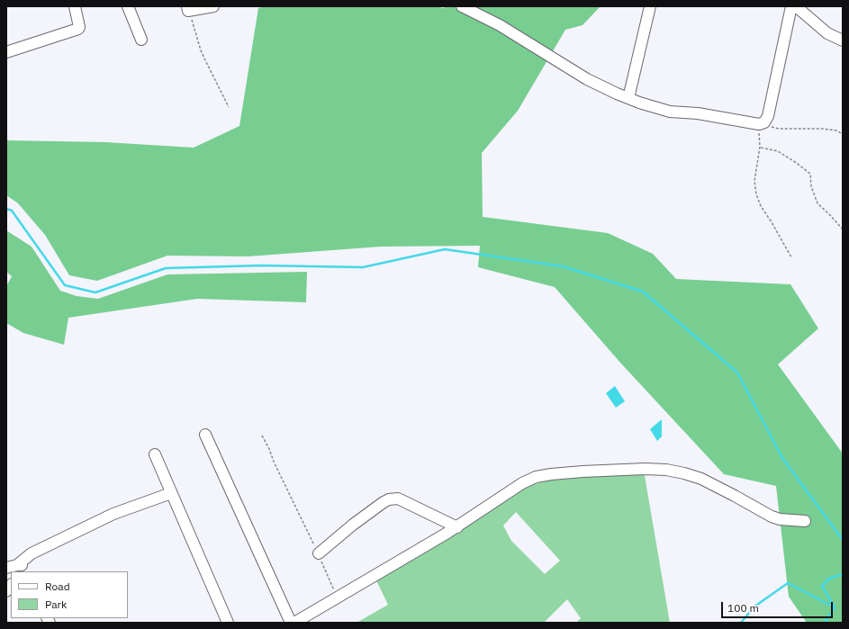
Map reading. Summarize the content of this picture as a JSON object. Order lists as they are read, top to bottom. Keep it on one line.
{"legend":["Road","Park"],"scale_bar":"100 m"}
